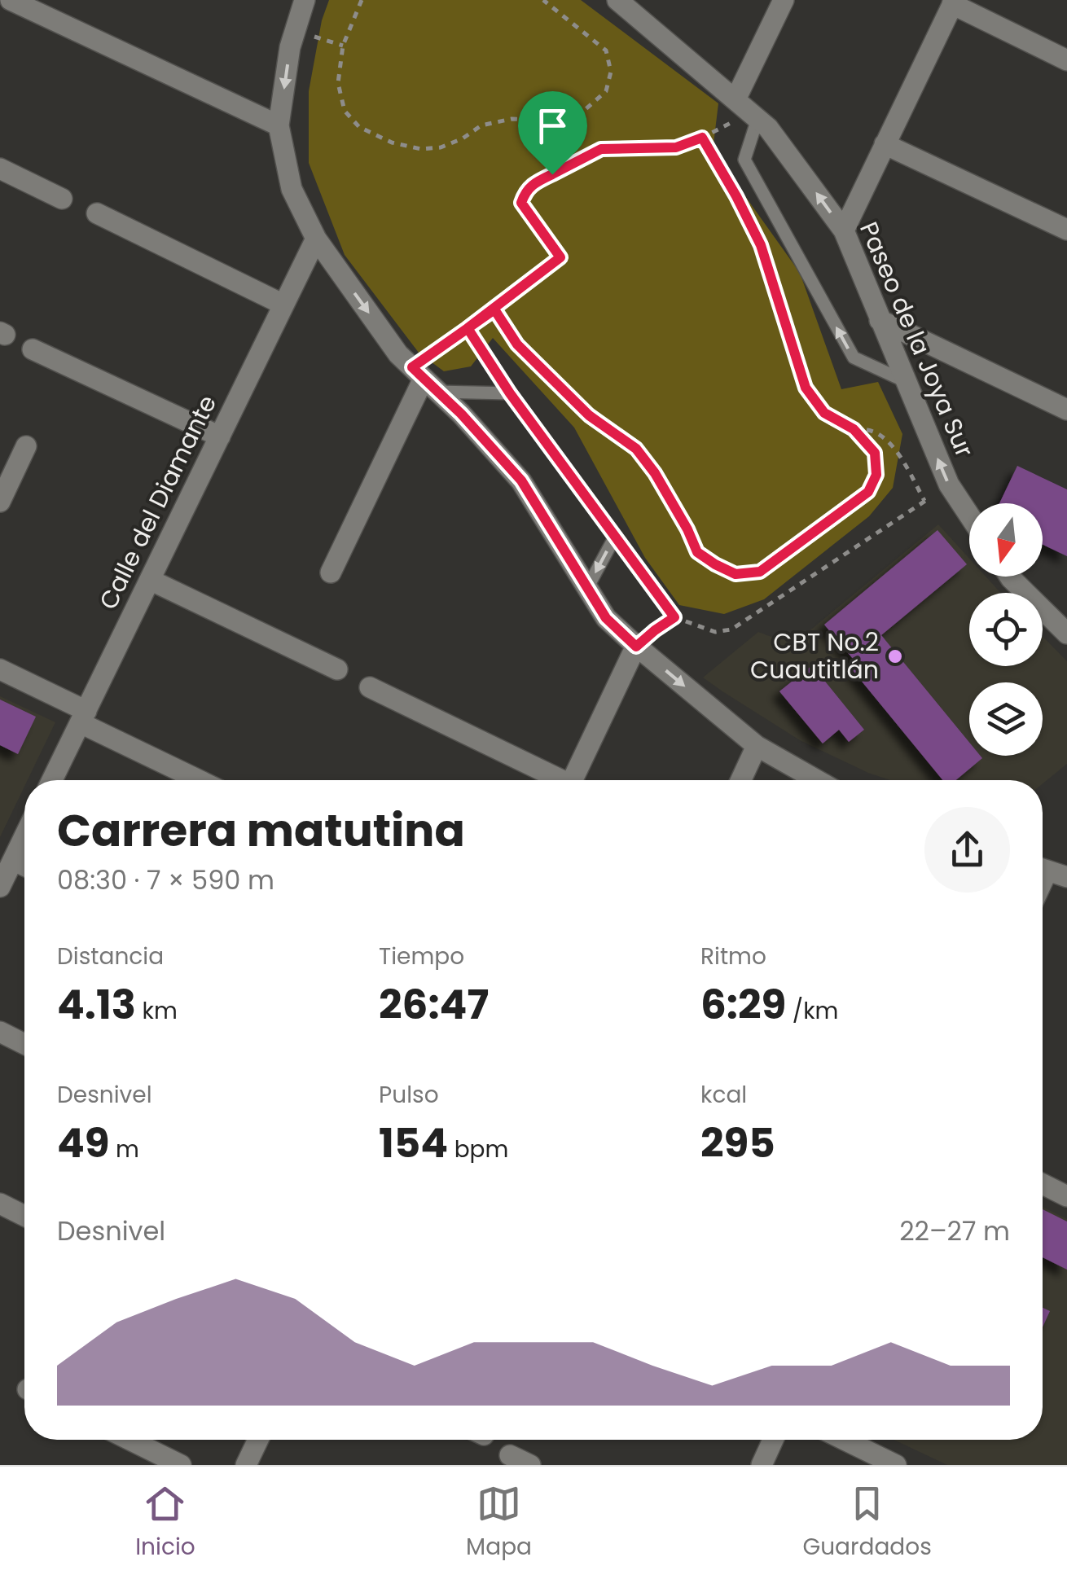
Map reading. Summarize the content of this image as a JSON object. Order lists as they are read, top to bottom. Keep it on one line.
{"streets":{"street":["Paseo de la Joya Sur","Calle del Diamante"]},"one_way":["Paseo de la Joya Sur"],"places":["CBT No.2 Cuautitlán"],"north":"bottom","page":{"heading":["Carrera matutina","08:30 · 7 × 590 m"],"stats":[["Distancia","4.13 km"],["Tiempo","26:47"],["Ritmo","6:29 /km"],["Desnivel","49 m"],["Pulso","154 bpm"],["kcal","295"]],"chart":["Desnivel","22–27 m"],"tabs":["Inicio","Mapa","Guardados"]}}
